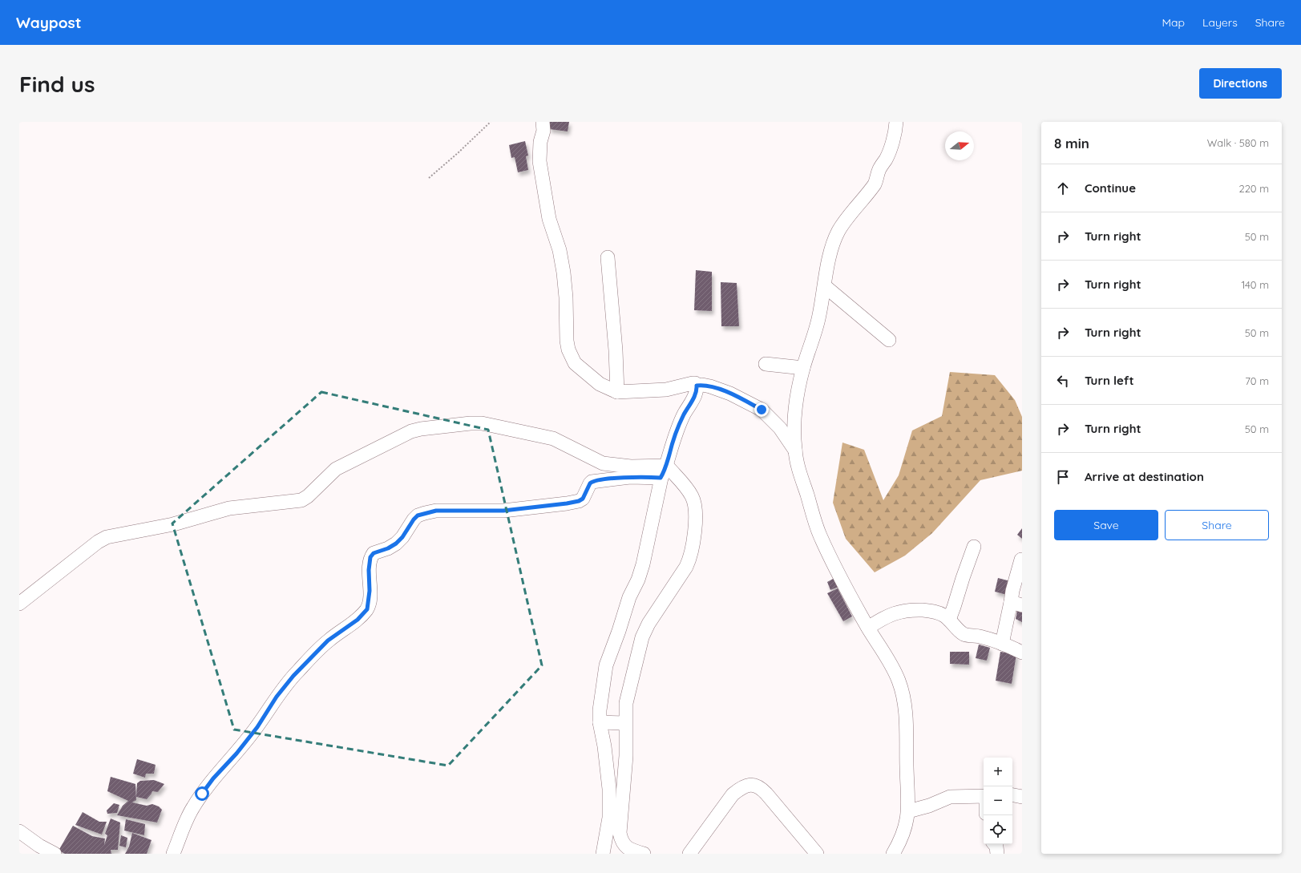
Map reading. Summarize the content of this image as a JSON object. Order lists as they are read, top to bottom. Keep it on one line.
{"north":"right","page":{"header":"Waypost","nav":["Map","Layers","Share"],"buttons":["Directions",["Save","Share"]],"title":"Find us","heading":["8 min","Walk · 580 m"],"list":[["Continue","220 m"],["Turn right","50 m"],["Turn right","140 m"],["Turn right","50 m"],["Turn left","70 m"],["Turn right","50 m"],"Arrive at destination"],"map_buttons":["+","−"]}}
